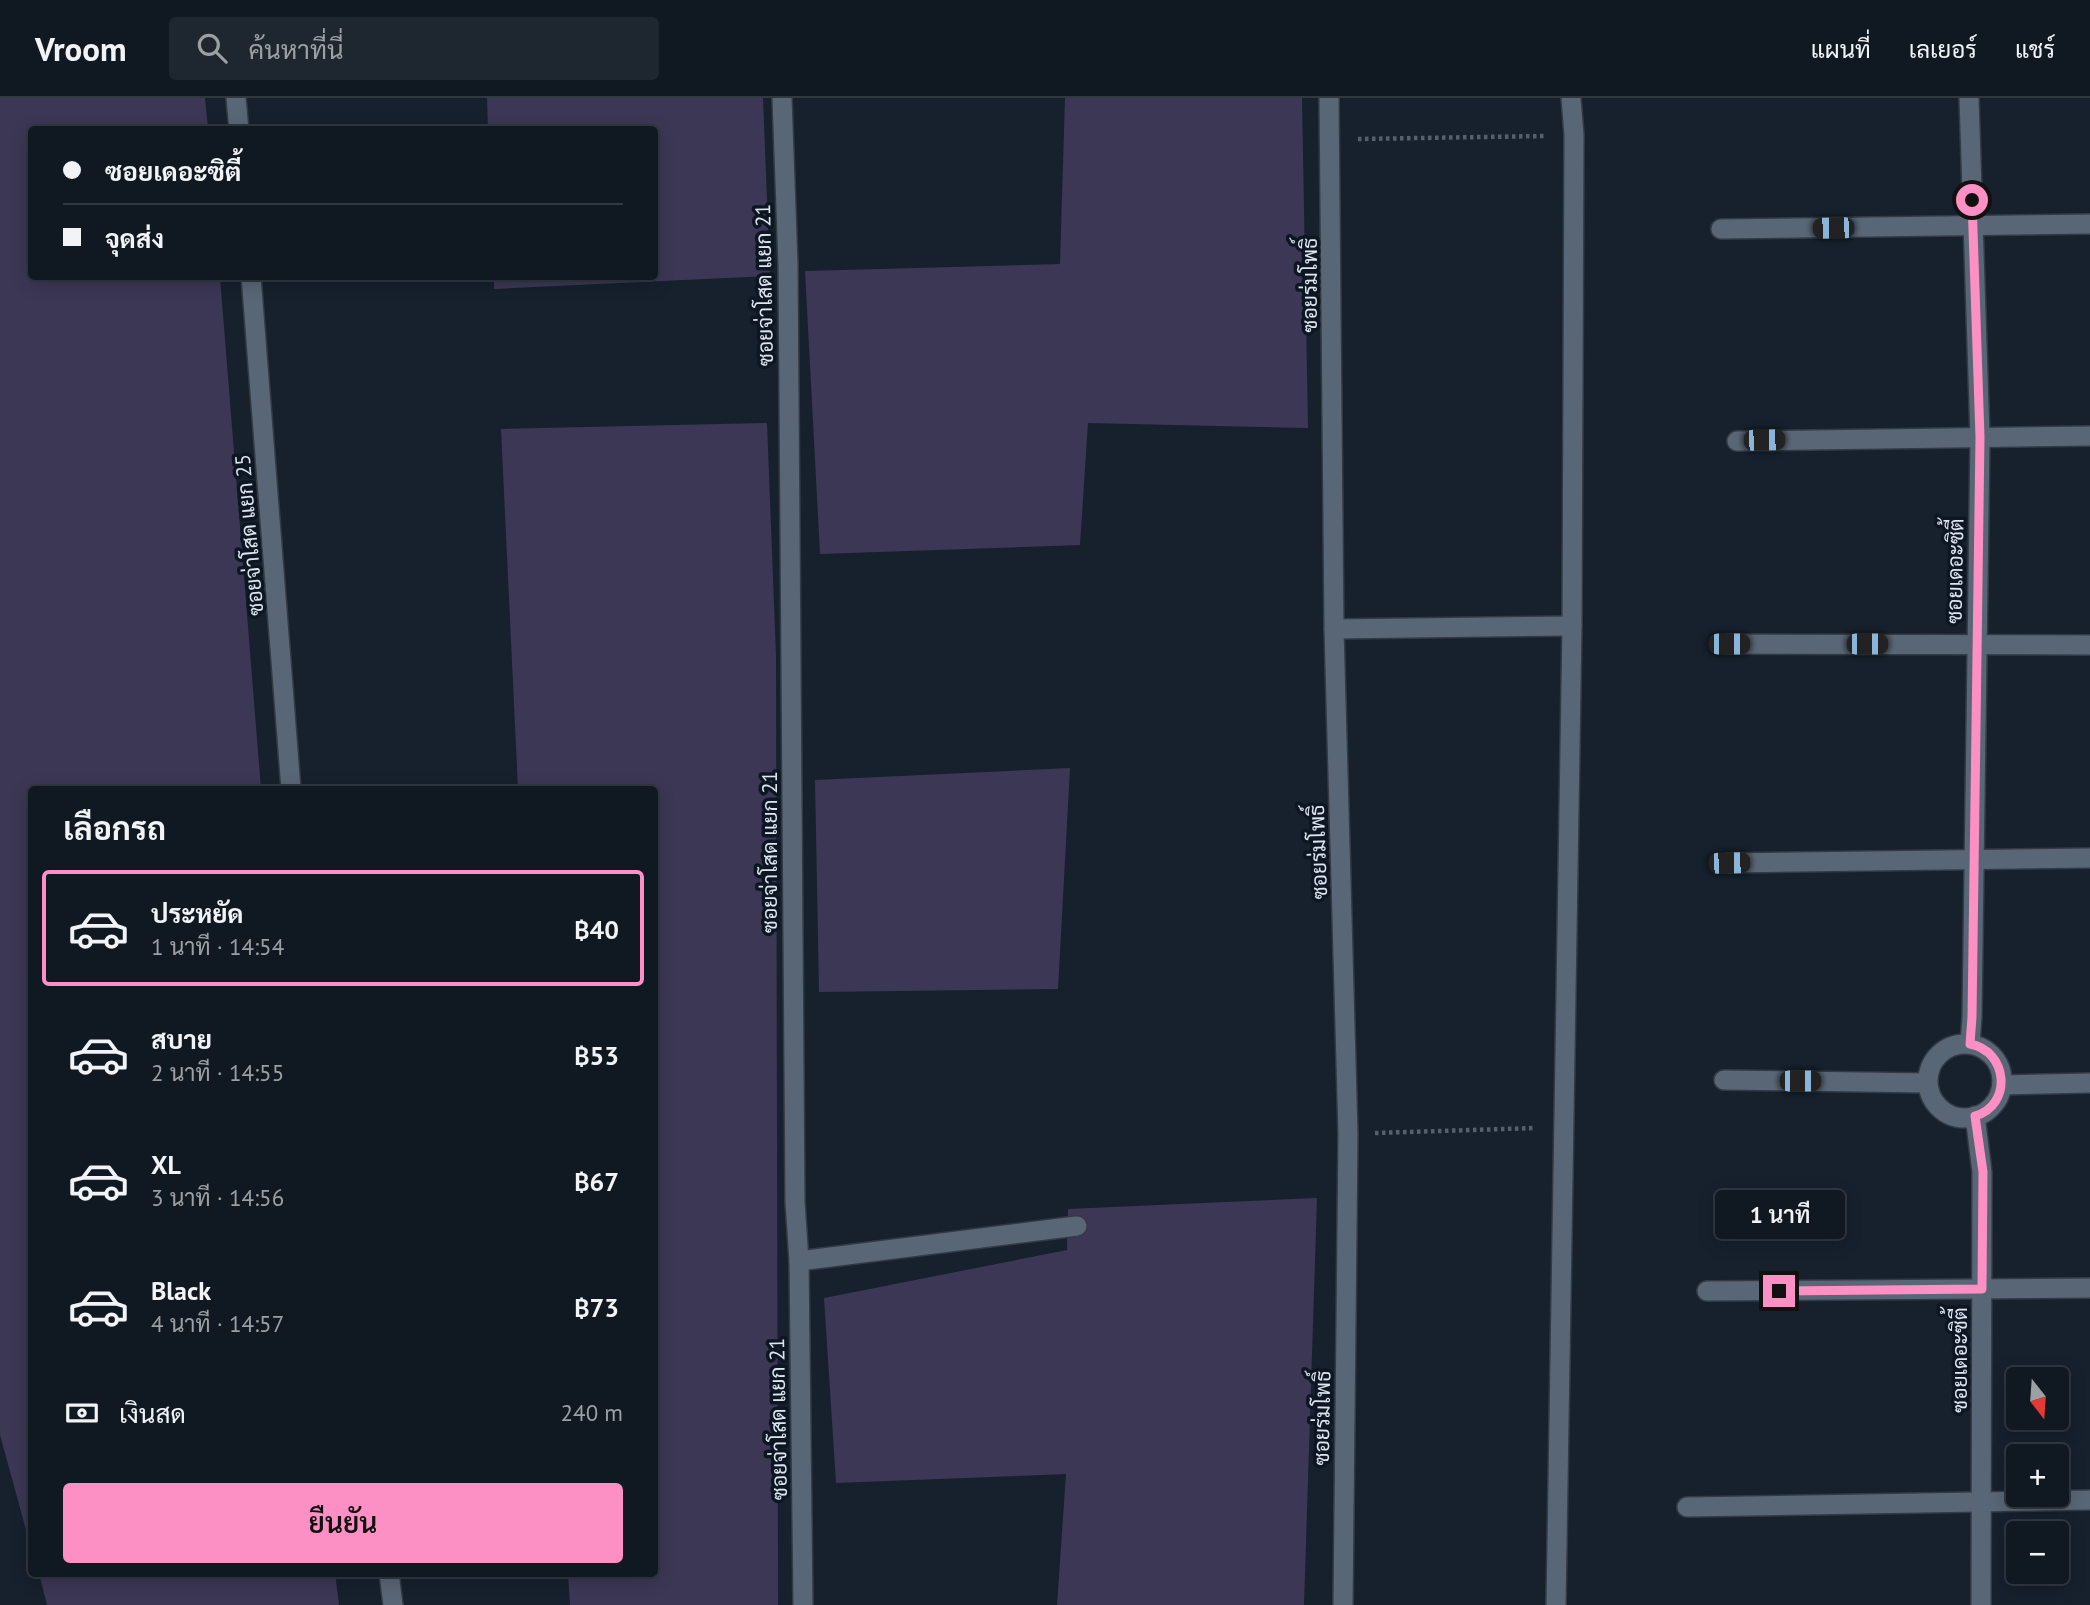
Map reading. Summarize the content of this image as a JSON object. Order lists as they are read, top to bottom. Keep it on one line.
{"streets":{"street":["ซอยจ่าโสด แยก 21","ซอยร่มโพธิ์","ซอยจ่าโสด แยก 25","ซอยเดอะซิตี้"]},"north":"bottom","page":{"header":"Vroom","search":"ค้นหาที่นี่","nav":["แผนที่","เลเยอร์","แชร์"],"banner":["ซอยเดอะซิตี้","จุดส่ง"],"heading":"เลือกรถ","list":[{"name":"ประหยัด","note":"1 นาที · 14:54","value":"฿40"},{"name":"สบาย","note":"2 นาที · 14:55","value":"฿53"},{"name":"XL","note":"3 นาที · 14:56","value":"฿67"},{"name":"Black","note":"4 นาที · 14:57","value":"฿73"}],"bubble":"1 นาที","map_buttons":["+","−"],"pay":["เงินสด","240 m"],"buttons":"ยืนยัน"}}
